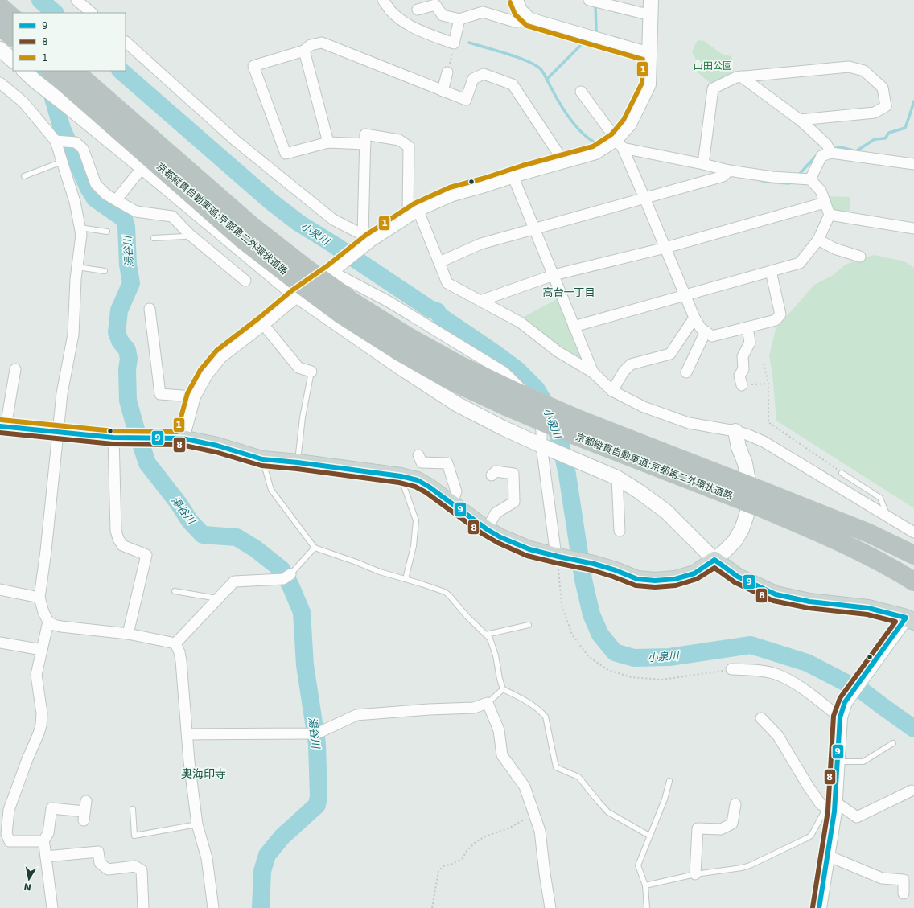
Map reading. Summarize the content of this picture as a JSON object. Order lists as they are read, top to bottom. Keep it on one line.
{"streets":{"highway":["京都縦貫自動車道;京都第二外環状道路"]},"districts":["高台一丁目","奥海印寺"],"water":["小泉川","湯谷川"],"parks":["山田公園"],"lines":["transit line 1","transit line 9","transit line 8"],"legend":["9","8","1"],"north":"bottom"}
